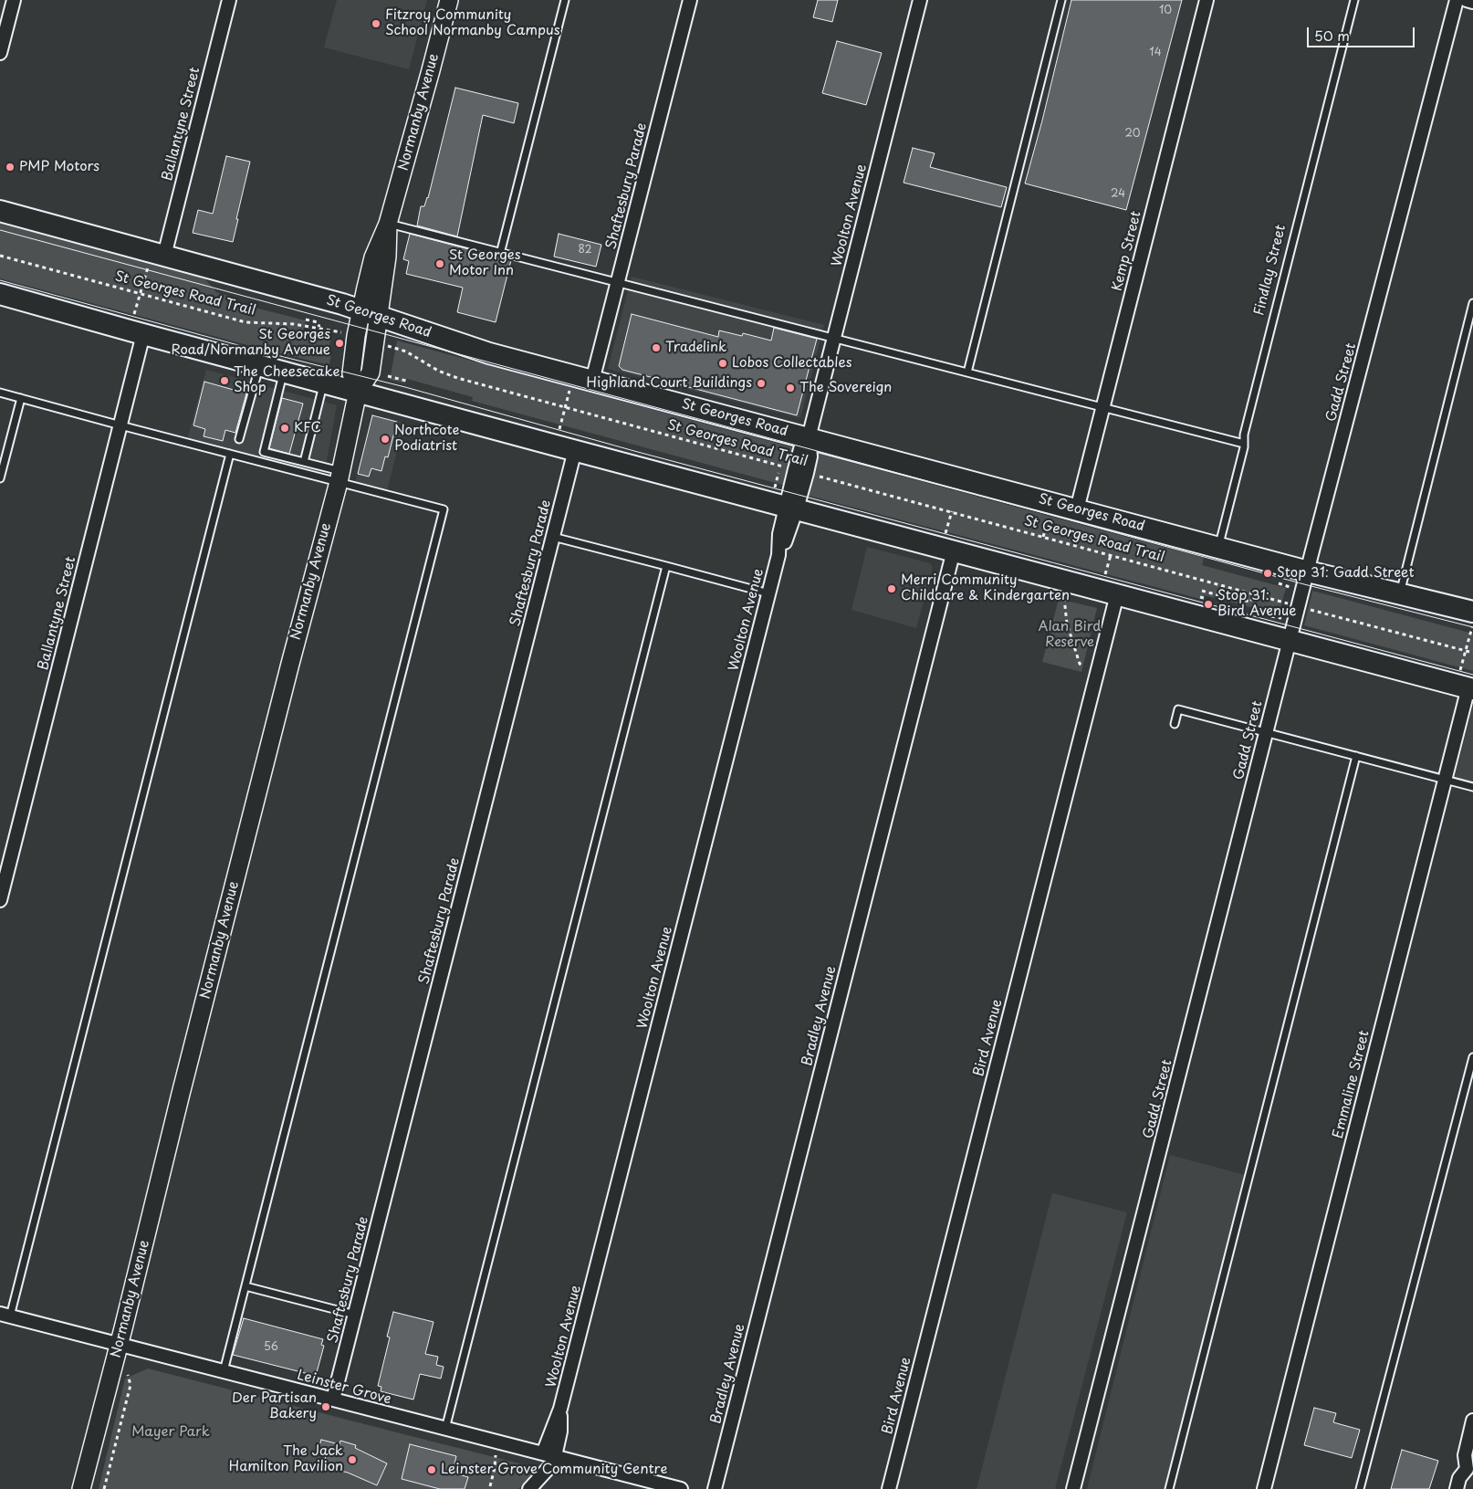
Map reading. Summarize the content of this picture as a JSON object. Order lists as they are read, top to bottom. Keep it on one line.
{"streets":{"highway":["St Georges Road"],"main road":["Normanby Avenue"],"street":["Ballantyne Street","Shaftesbury Parade","Woolton Avenue","Kemp Street","Gadd Street","Bradley Avenue","Bird Avenue","Emmaline Street","Leinster Grove"],"lane":["Findlay Street"],"path":["St Georges Road Trail"]},"crossings":[["Normanby Avenue","St Georges Road Trail"],["Normanby Avenue","St Georges Road"],["Normanby Avenue","Leinster Grove"],["Ballantyne Street","St Georges Road"],["Shaftesbury Parade","St Georges Road"],["Shaftesbury Parade","Leinster Grove"],["Woolton Avenue","St Georges Road Trail"],["Woolton Avenue","St Georges Road"],["Woolton Avenue","Leinster Grove"],["Kemp Street","St Georges Road"],["Findlay Street","St Georges Road"],["St Georges Road Trail","Gadd Street"],["St Georges Road","Gadd Street"]],"parks":["Alan Bird Reserve","Mayer Park"],"places":["Fitzroy Community School Normanby Campus","PMP Motors","St Georges Motor Inn","St Georges Road/Normanby Avenue","Tradelink","Lobos Collectables","The Cheesecake Shop","Highland Court Buildings","The Sovereign","KFC","Northcote Podiatrist","Stop 31: Gadd Street","Merri Community Childcare & Kindergarten","Stop 31: Bird Avenue","Der Partisan Bakery","The Jack Hamilton Pavilion","Leinster Grove Community Centre"],"house_numbers":["10","14","20","24","82","56"],"scale_bar":"50 m"}
